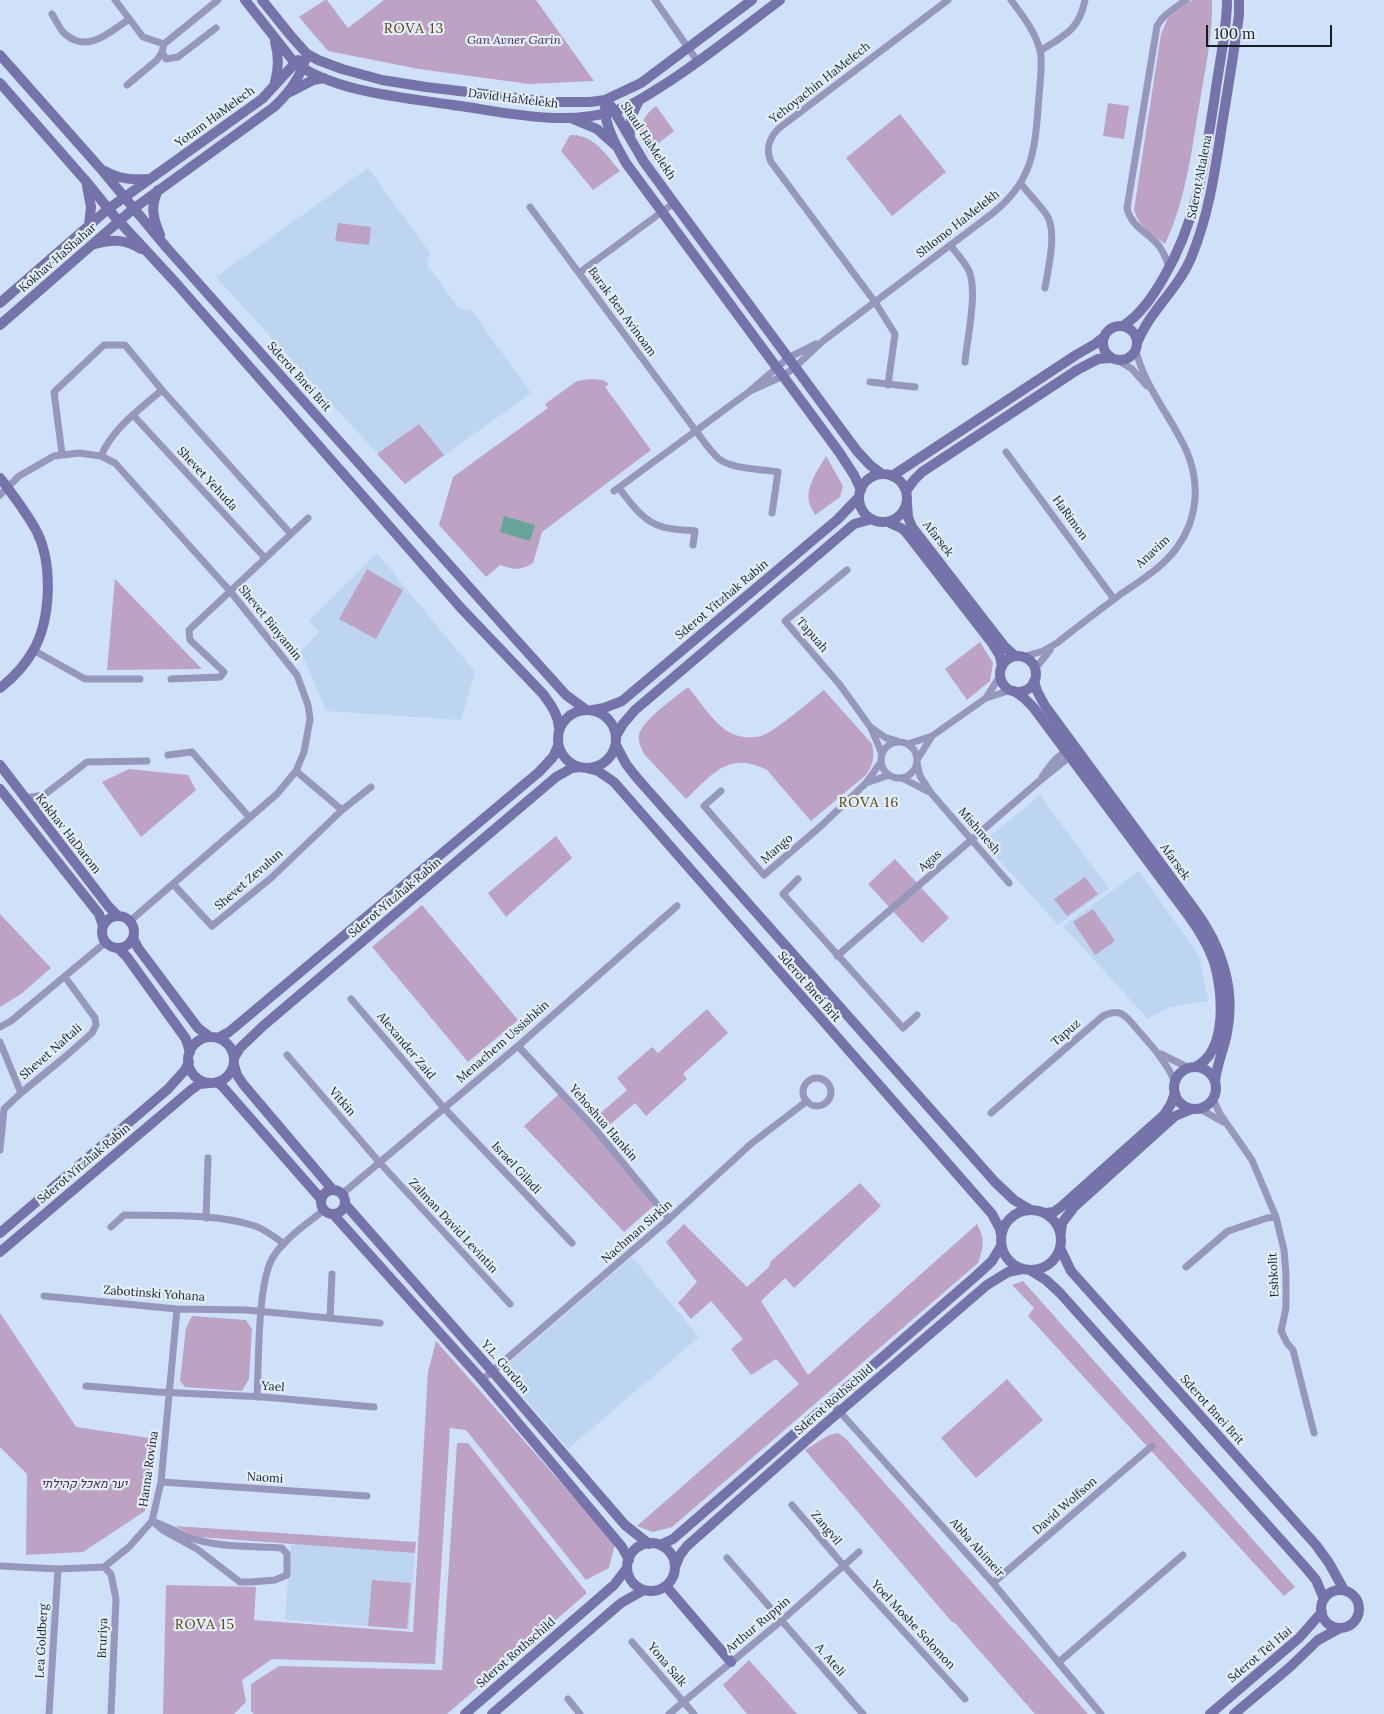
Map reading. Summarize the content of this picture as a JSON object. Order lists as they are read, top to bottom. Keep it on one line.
{"streets":{"street":["Yehoyachin HaMelech","David HaMelekh","Yotam HaMelech","Shaul HaMelekh","Sderot Altalena","Shlomo HaMelekh","Kokhav HaShahar","Barak Ben Avinoam","Sderot Bnei Brit","Shevet Yehuda","HaRimon","Afarsek","Anavim","Sderot Yitzhak Rabin","Shevet Binyamin","Tapuah","Mishmesh","Kokhav HaDarom","Mango","Agas","Shevet Zevulun","Tapuz","Menachem Ussishkin","Alexander Zaid","Shevet Naftali","Vitkin","Yehoshua Hankin","Israel Giladi","Zalman David Levintin","Nachman Sirkin","Eshkolit","Zabotinski Yohana","Y.L. Gordon","Yael","Sderot Rothschild","Hanna Rovina","Naomi","David Wolfson","Zangvil","Abba Ahimeir","Arthur Ruppin","Yoel Moshe Solomon","Bruriya","Lea Goldberg","Sderot Tel Hai","A. Ateli","Yona Salk"]},"crossings":[["Yehoyachin HaMelech","Shlomo HaMelekh"],["David HaMelekh","Yotam HaMelech"],["David HaMelekh","Shaul HaMelekh"],["Yotam HaMelech","Kokhav HaShahar"],["Yotam HaMelech","Sderot Bnei Brit"],["Shaul HaMelekh","Shlomo HaMelekh"],["Shaul HaMelekh","Afarsek"],["Shaul HaMelekh","Sderot Yitzhak Rabin"],["Sderot Altalena","Anavim"],["Shlomo HaMelekh","Barak Ben Avinoam"],["Kokhav HaShahar","Sderot Bnei Brit"],["Sderot Bnei Brit","Sderot Yitzhak Rabin"],["Sderot Bnei Brit","Sderot Rothschild"],["Sderot Bnei Brit","Sderot Tel Hai"],["Shevet Yehuda","Shevet Binyamin"],["HaRimon","Anavim"],["Afarsek","Anavim"],["Afarsek","Sderot Yitzhak Rabin"],["Afarsek","Agas"],["Afarsek","Tapuz"],["Afarsek","Eshkolit"],["Shevet Binyamin","Kokhav HaDarom"],["Shevet Binyamin","Shevet Zevulun"],["Tapuah","Mishmesh"],["Tapuah","Mango"],["Mishmesh","Mango"],["Mishmesh","Agas"],["Tapuz","Eshkolit"],["Menachem Ussishkin","Alexander Zaid"],["Menachem Ussishkin","Vitkin"],["Menachem Ussishkin","Yehoshua Hankin"],["Menachem Ussishkin","Israel Giladi"],["Menachem Ussishkin","Zalman David Levintin"],["Menachem Ussishkin","Y.L. Gordon"],["Alexander Zaid","Israel Giladi"],["Vitkin","Zalman David Levintin"],["Yehoshua Hankin","Nachman Sirkin"],["Nachman Sirkin","Y.L. Gordon"],["Zabotinski Yohana","Hanna Rovina"],["Y.L. Gordon","Sderot Rothschild"],["Yael","Hanna Rovina"],["Sderot Rothschild","Abba Ahimeir"],["Hanna Rovina","Naomi"],["Hanna Rovina","Bruriya"],["David Wolfson","Abba Ahimeir"],["Zangvil","Arthur Ruppin"],["Zangvil","Yoel Moshe Solomon"],["Arthur Ruppin","Yoel Moshe Solomon"],["Arthur Ruppin","A. Ateli"],["Arthur Ruppin","Yona Salk"]],"districts":["ROVA 13","ROVA 16","ROVA 15"],"parks":["Gan Avner Garin","יער מאכל קהילתי"],"scale_bar":"100 m"}
